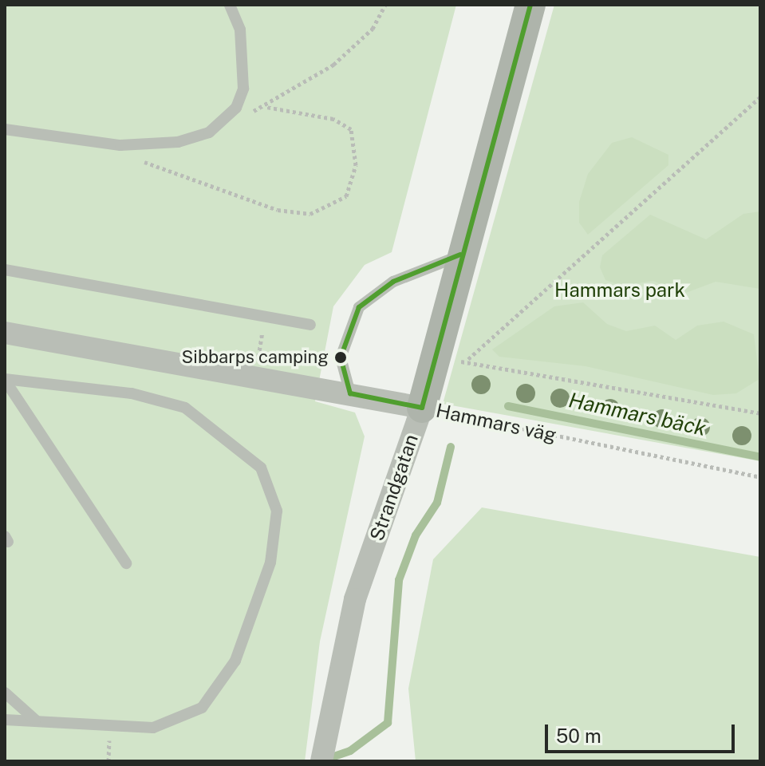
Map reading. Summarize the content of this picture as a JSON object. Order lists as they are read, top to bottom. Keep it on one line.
{"streets":{"street":["Hammars väg","Strandgatan"]},"crossings":[["Hammars väg","Strandgatan"]],"water":["Hammars bäck"],"parks":["Hammars park"],"places":["Sibbarps camping"],"scale_bar":"50 m"}
